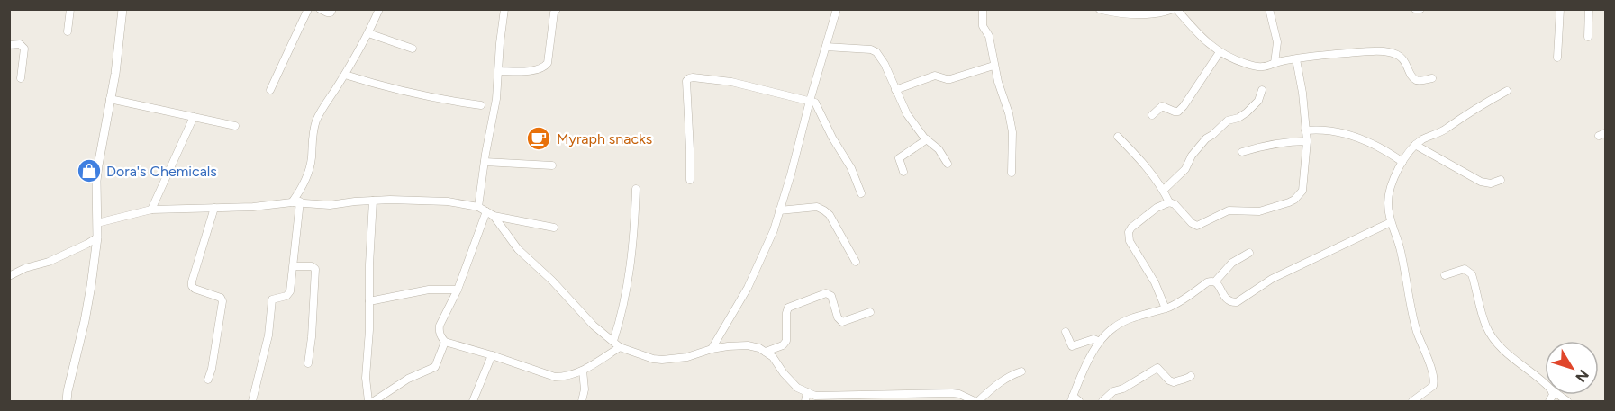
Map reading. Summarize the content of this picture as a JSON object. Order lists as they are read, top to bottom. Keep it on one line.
{"places":{"cafe":["Myraph snacks"],"shop":["Dora's Chemicals"]},"north":"bottom right"}
